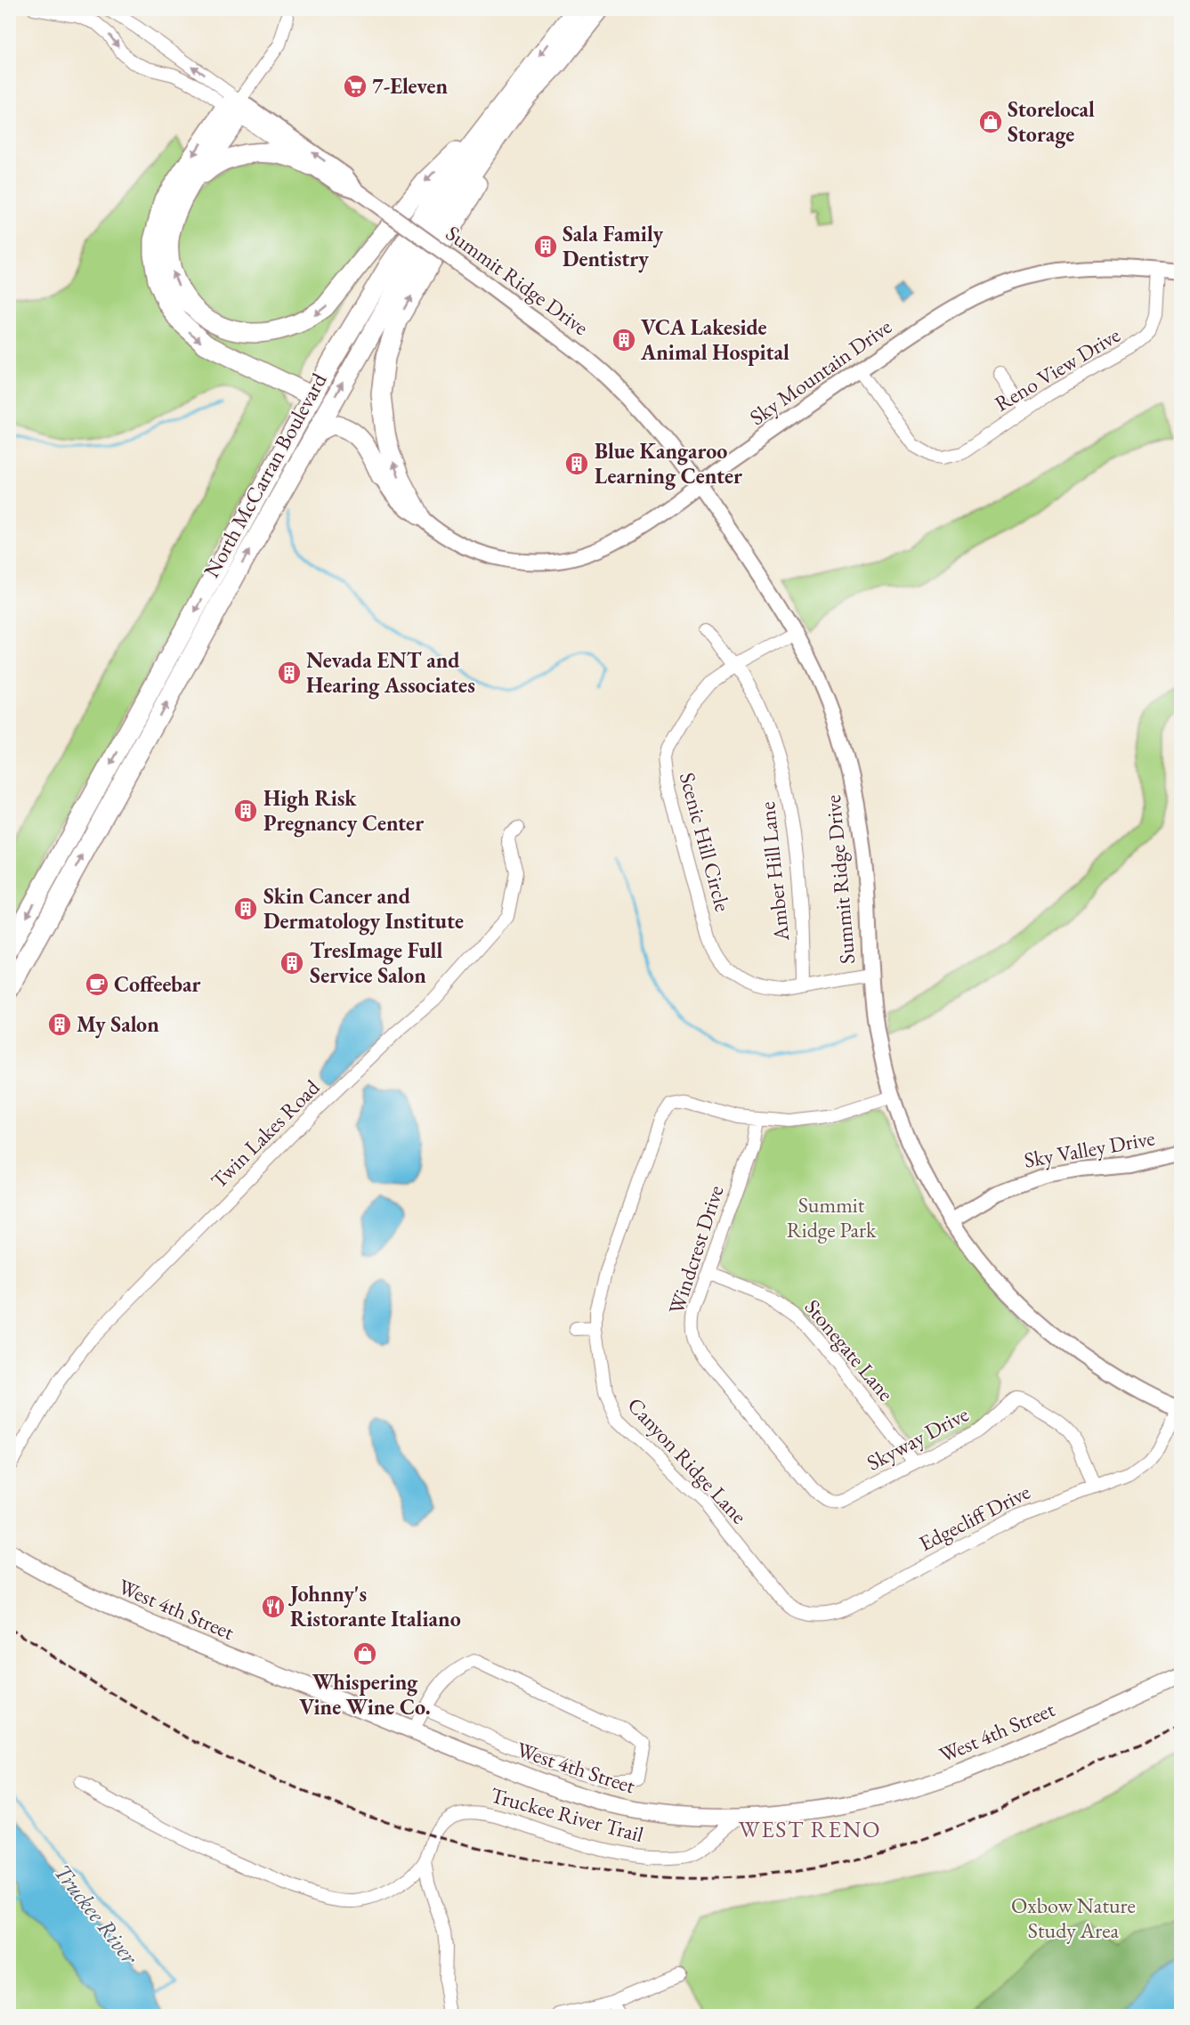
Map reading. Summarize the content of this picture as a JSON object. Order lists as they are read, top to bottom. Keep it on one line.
{"streets":{"main road":["North McCarran Boulevard","West 4th Street"],"street":["Summit Ridge Drive","Reno View Drive","Sky Mountain Drive","Scenic Hill Circle","Amber Hill Lane","Twin Lakes Road","Sky Valley Drive","Windcrest Drive","Stonegate Lane","Skyway Drive","Canyon Ridge Lane","Edgecliff Drive","Truckee River Trail"]},"crossings":[["Summit Ridge Drive","Sky Mountain Drive"],["Summit Ridge Drive","Scenic Hill Circle"],["Summit Ridge Drive","Sky Valley Drive"],["Summit Ridge Drive","Edgecliff Drive"],["Reno View Drive","Sky Mountain Drive"],["Scenic Hill Circle","Amber Hill Lane"],["Windcrest Drive","Stonegate Lane"],["Windcrest Drive","Skyway Drive"],["Windcrest Drive","Canyon Ridge Lane"],["Stonegate Lane","Skyway Drive"],["Skyway Drive","Edgecliff Drive"],["Canyon Ridge Lane","Edgecliff Drive"],["West 4th Street","Truckee River Trail"]],"districts":["WEST RENO"],"water":["Truckee River"],"parks":["Summit Ridge Park","Oxbow Nature Study Area"],"places":{"supermarket":["7-Eleven"],"shop":["Storelocal Storage","Whispering Vine Wine Co."],"building":["Sala Family Dentistry","VCA Lakeside Animal Hospital","Blue Kangaroo Learning Center","Nevada ENT and Hearing Associates","High Risk Pregnancy Center","Skin Cancer and Dermatology Institute","TresImage Full Service Salon","My Salon"],"cafe":["Coffeebar"],"restaurant":["Johnny's Ristorante Italiano"]}}
